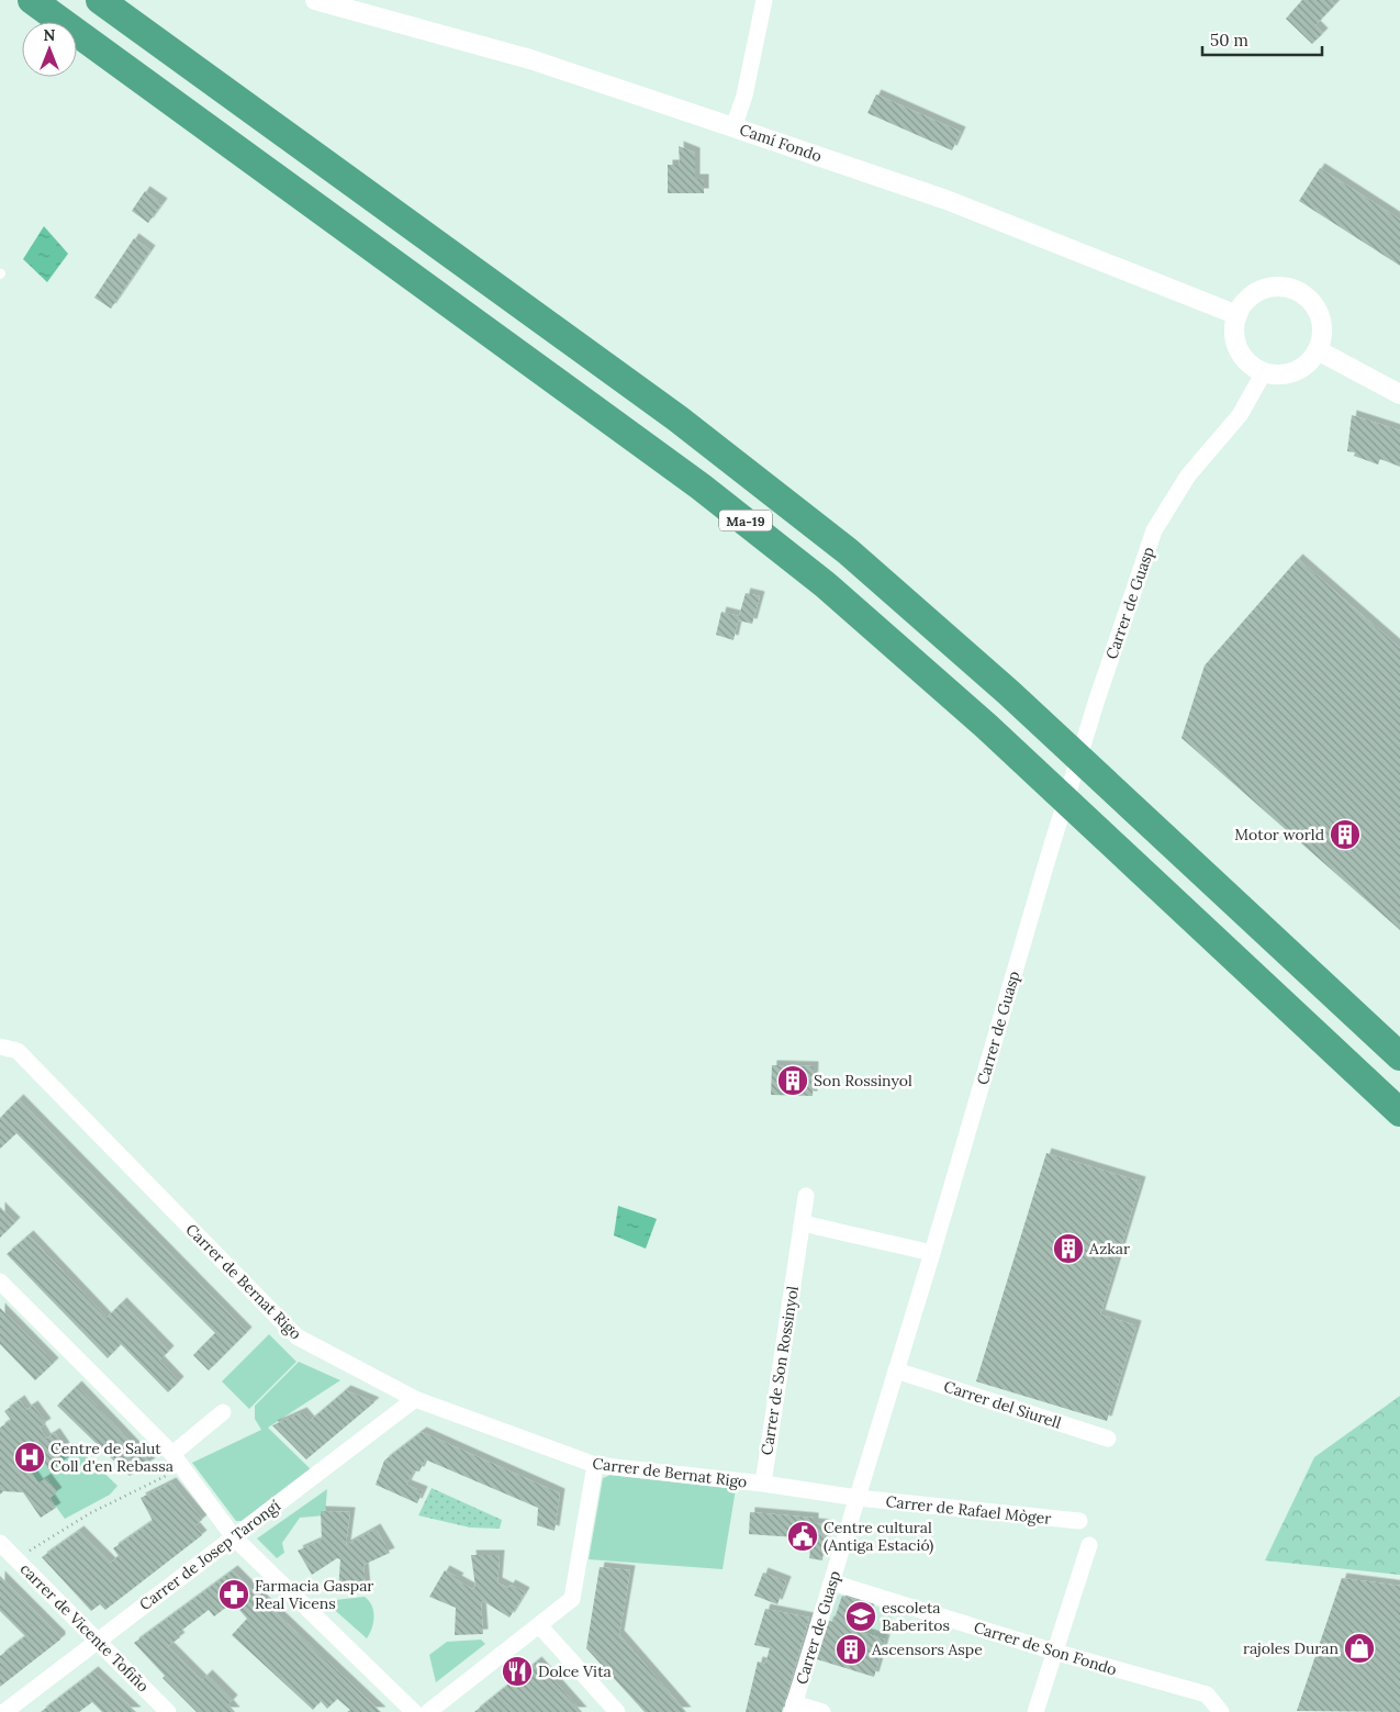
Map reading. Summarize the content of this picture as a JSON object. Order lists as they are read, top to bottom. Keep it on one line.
{"streets":{"highway":["Ma-19"],"street":["Camí Fondo","Carrer de Guasp","Carrer de Bernat Rigo","Carrer de Son Rossinyol","Carrer del Siurell","Carrer de Rafael Mòger","Carrer de Josep Tarongí","carrer de Vicente Tofiño","Carrer de Son Fondo"]},"crossings":[["Camí Fondo","Carrer de Guasp"],["Carrer de Guasp","Carrer del Siurell"],["Carrer de Guasp","Carrer de Rafael Mòger"],["Carrer de Guasp","Carrer de Son Fondo"],["Carrer de Bernat Rigo","Carrer de Son Rossinyol"],["Carrer de Bernat Rigo","Carrer de Josep Tarongí"],["Carrer de Josep Tarongí","carrer de Vicente Tofiño"]],"places":{"building":["Motor world","Son Rossinyol","Azkar","Ascensors Aspe"],"hospital":["Centre de Salut Coll d'en Rebassa"],"public building":["Centre cultural (Antiga Estació)"],"pharmacy":["Farmacia Gaspar Real Vicens"],"school or university":["escoleta Baberitos"],"shop":["rajoles Duran"],"restaurant":["Dolce Vita"]},"scale_bar":"50 m","north":"top"}
